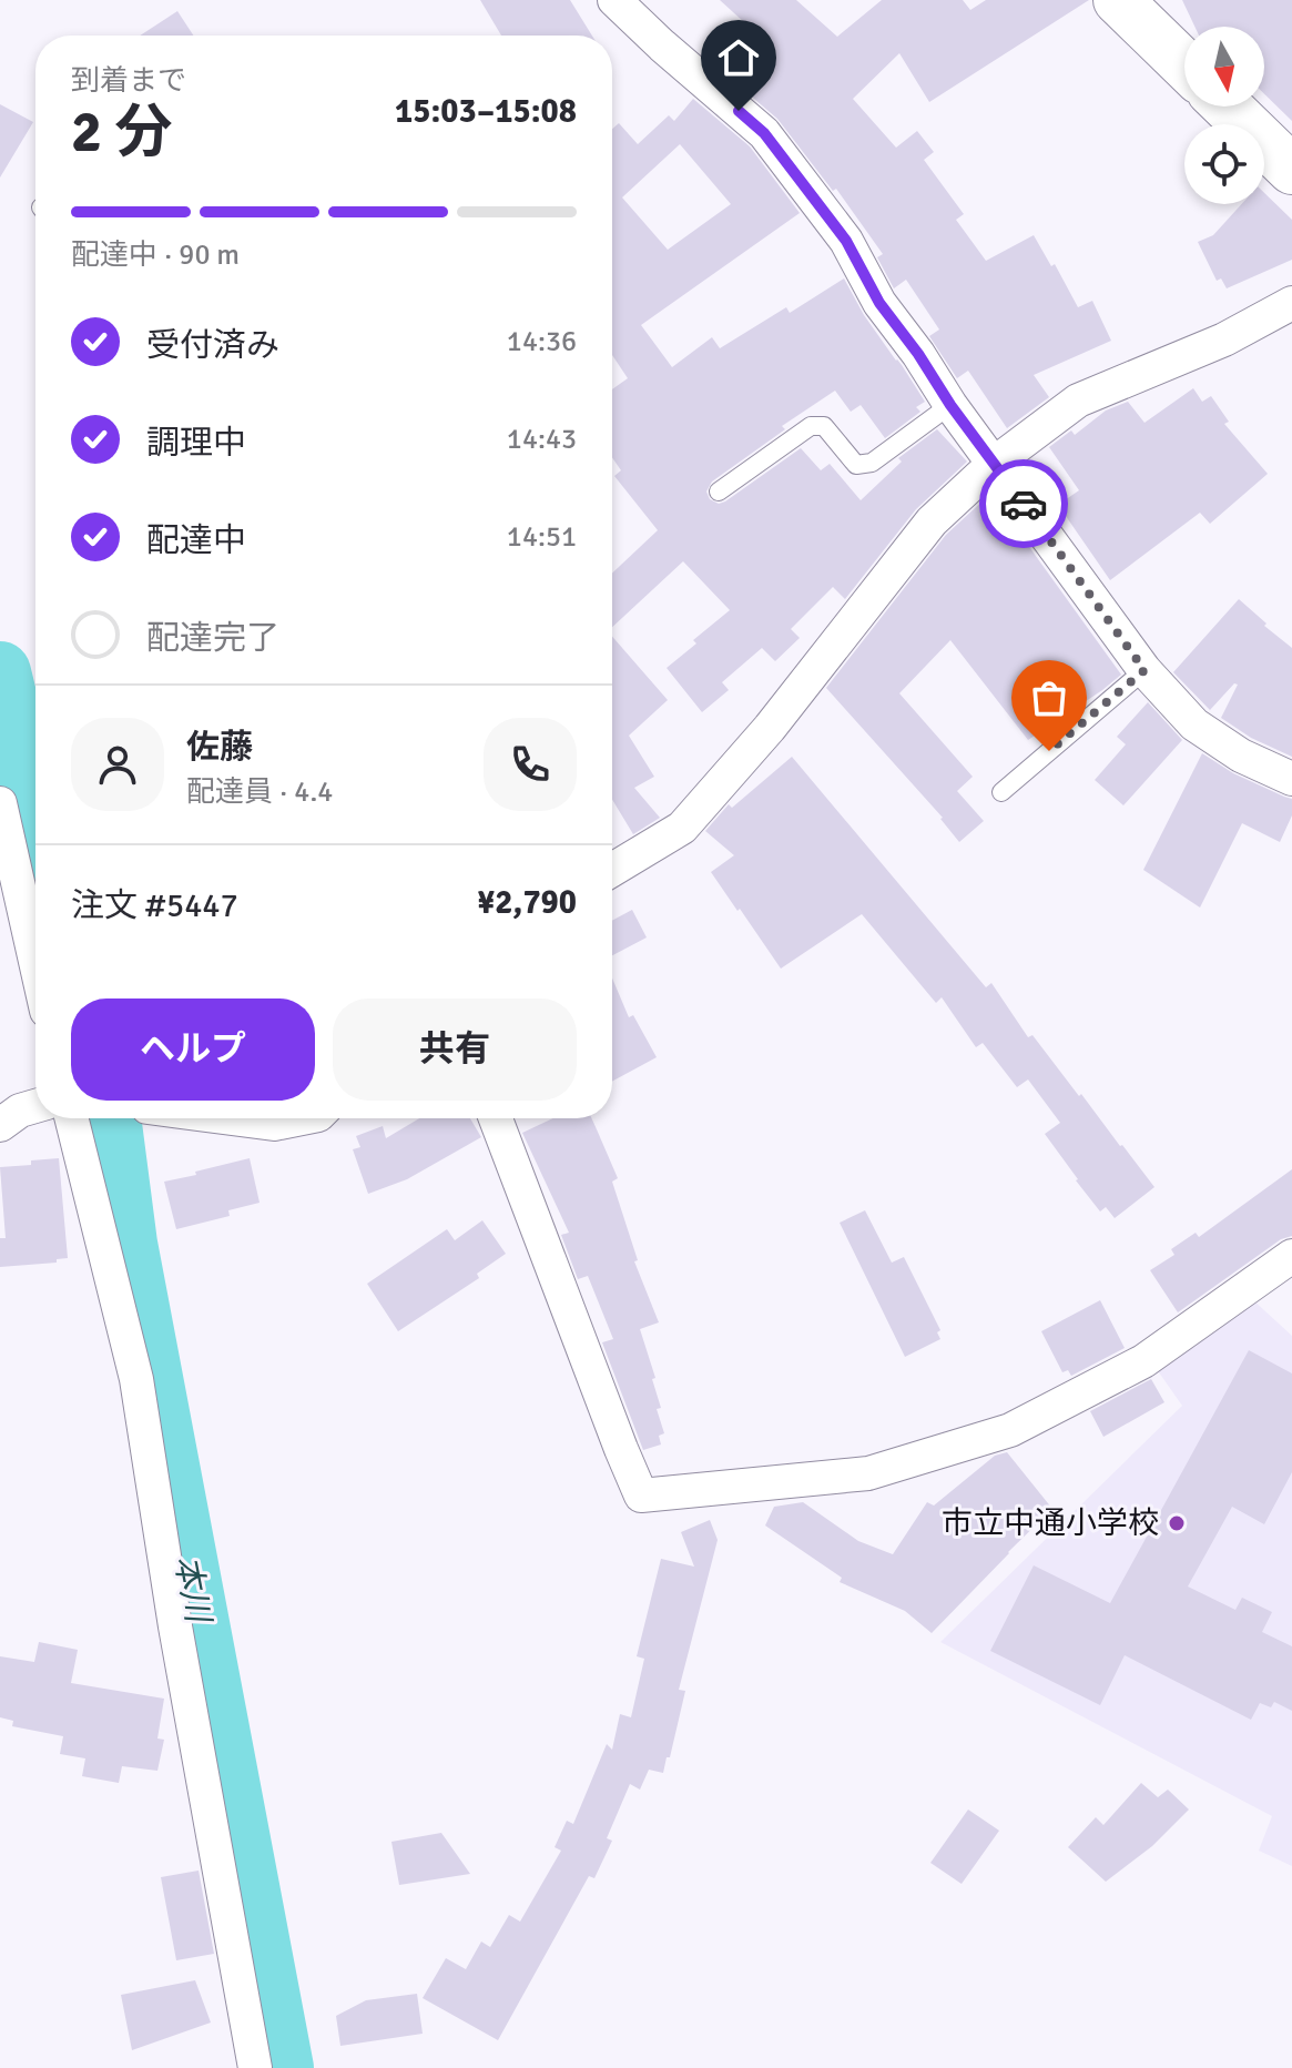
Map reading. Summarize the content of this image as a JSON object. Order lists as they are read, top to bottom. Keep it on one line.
{"water":["本川"],"places":["市立中通小学校"],"north":"bottom","page":{"heading":["2 分","到着まで","15:03–15:08"],"panel":["佐藤","配達員 · 4.4","注文 #5447","¥2,790"],"bar":"配達中 · 90 m","list":[["受付済み","14:36"],["調理中","14:43"],["配達中","14:51"],"配達完了"],"buttons":["ヘルプ","共有"]}}
